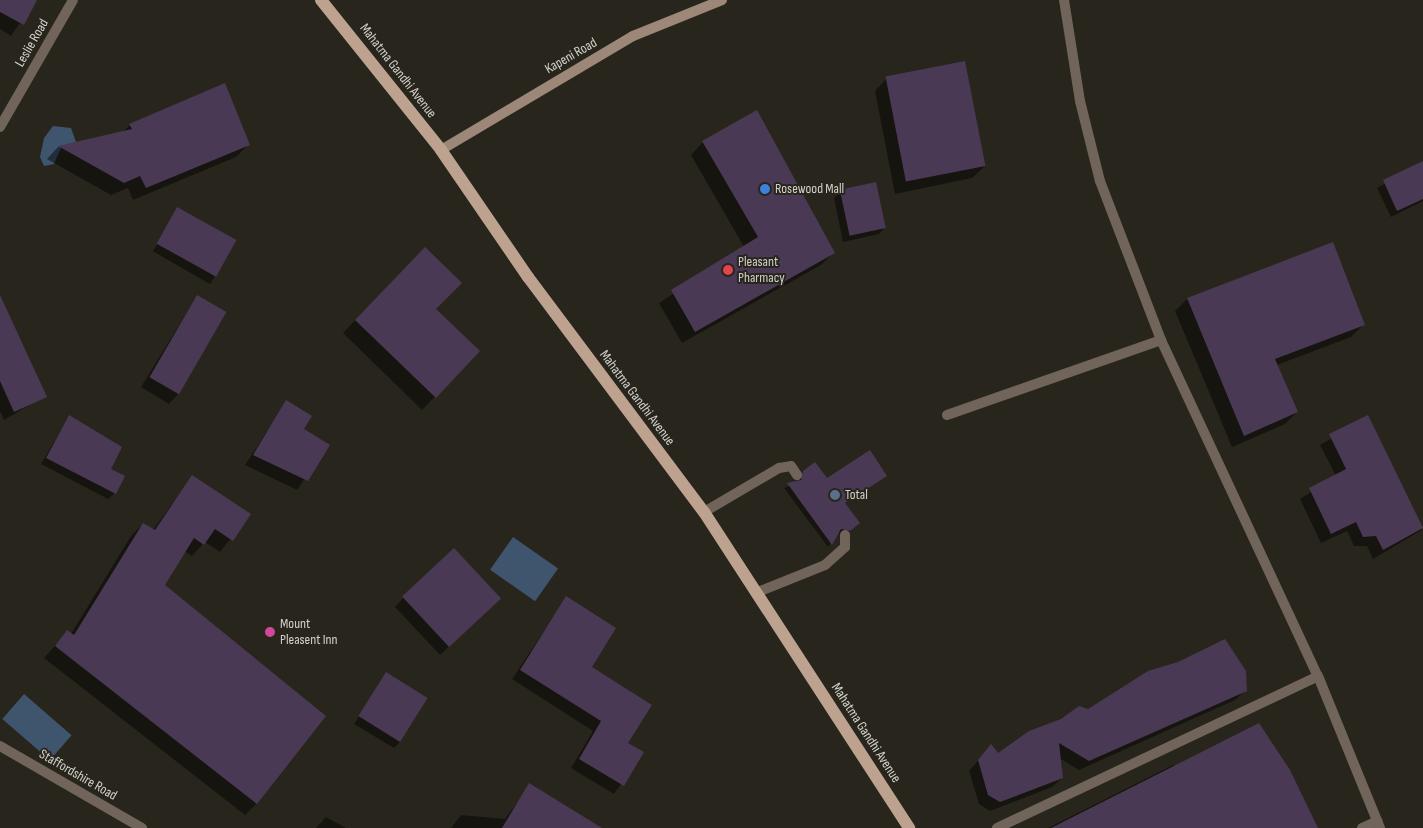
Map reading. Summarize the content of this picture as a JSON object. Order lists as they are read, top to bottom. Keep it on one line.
{"streets":{"main road":["Kapeni Road","Mahatma Gandhi Avenue"],"street":["Leslie Road","Staffordshire Road"]},"crossings":[["Kapeni Road","Mahatma Gandhi Avenue"]],"places":["Rosewood Mall","Pleasant Pharmacy","Total","Mount Pleasent Inn"]}
